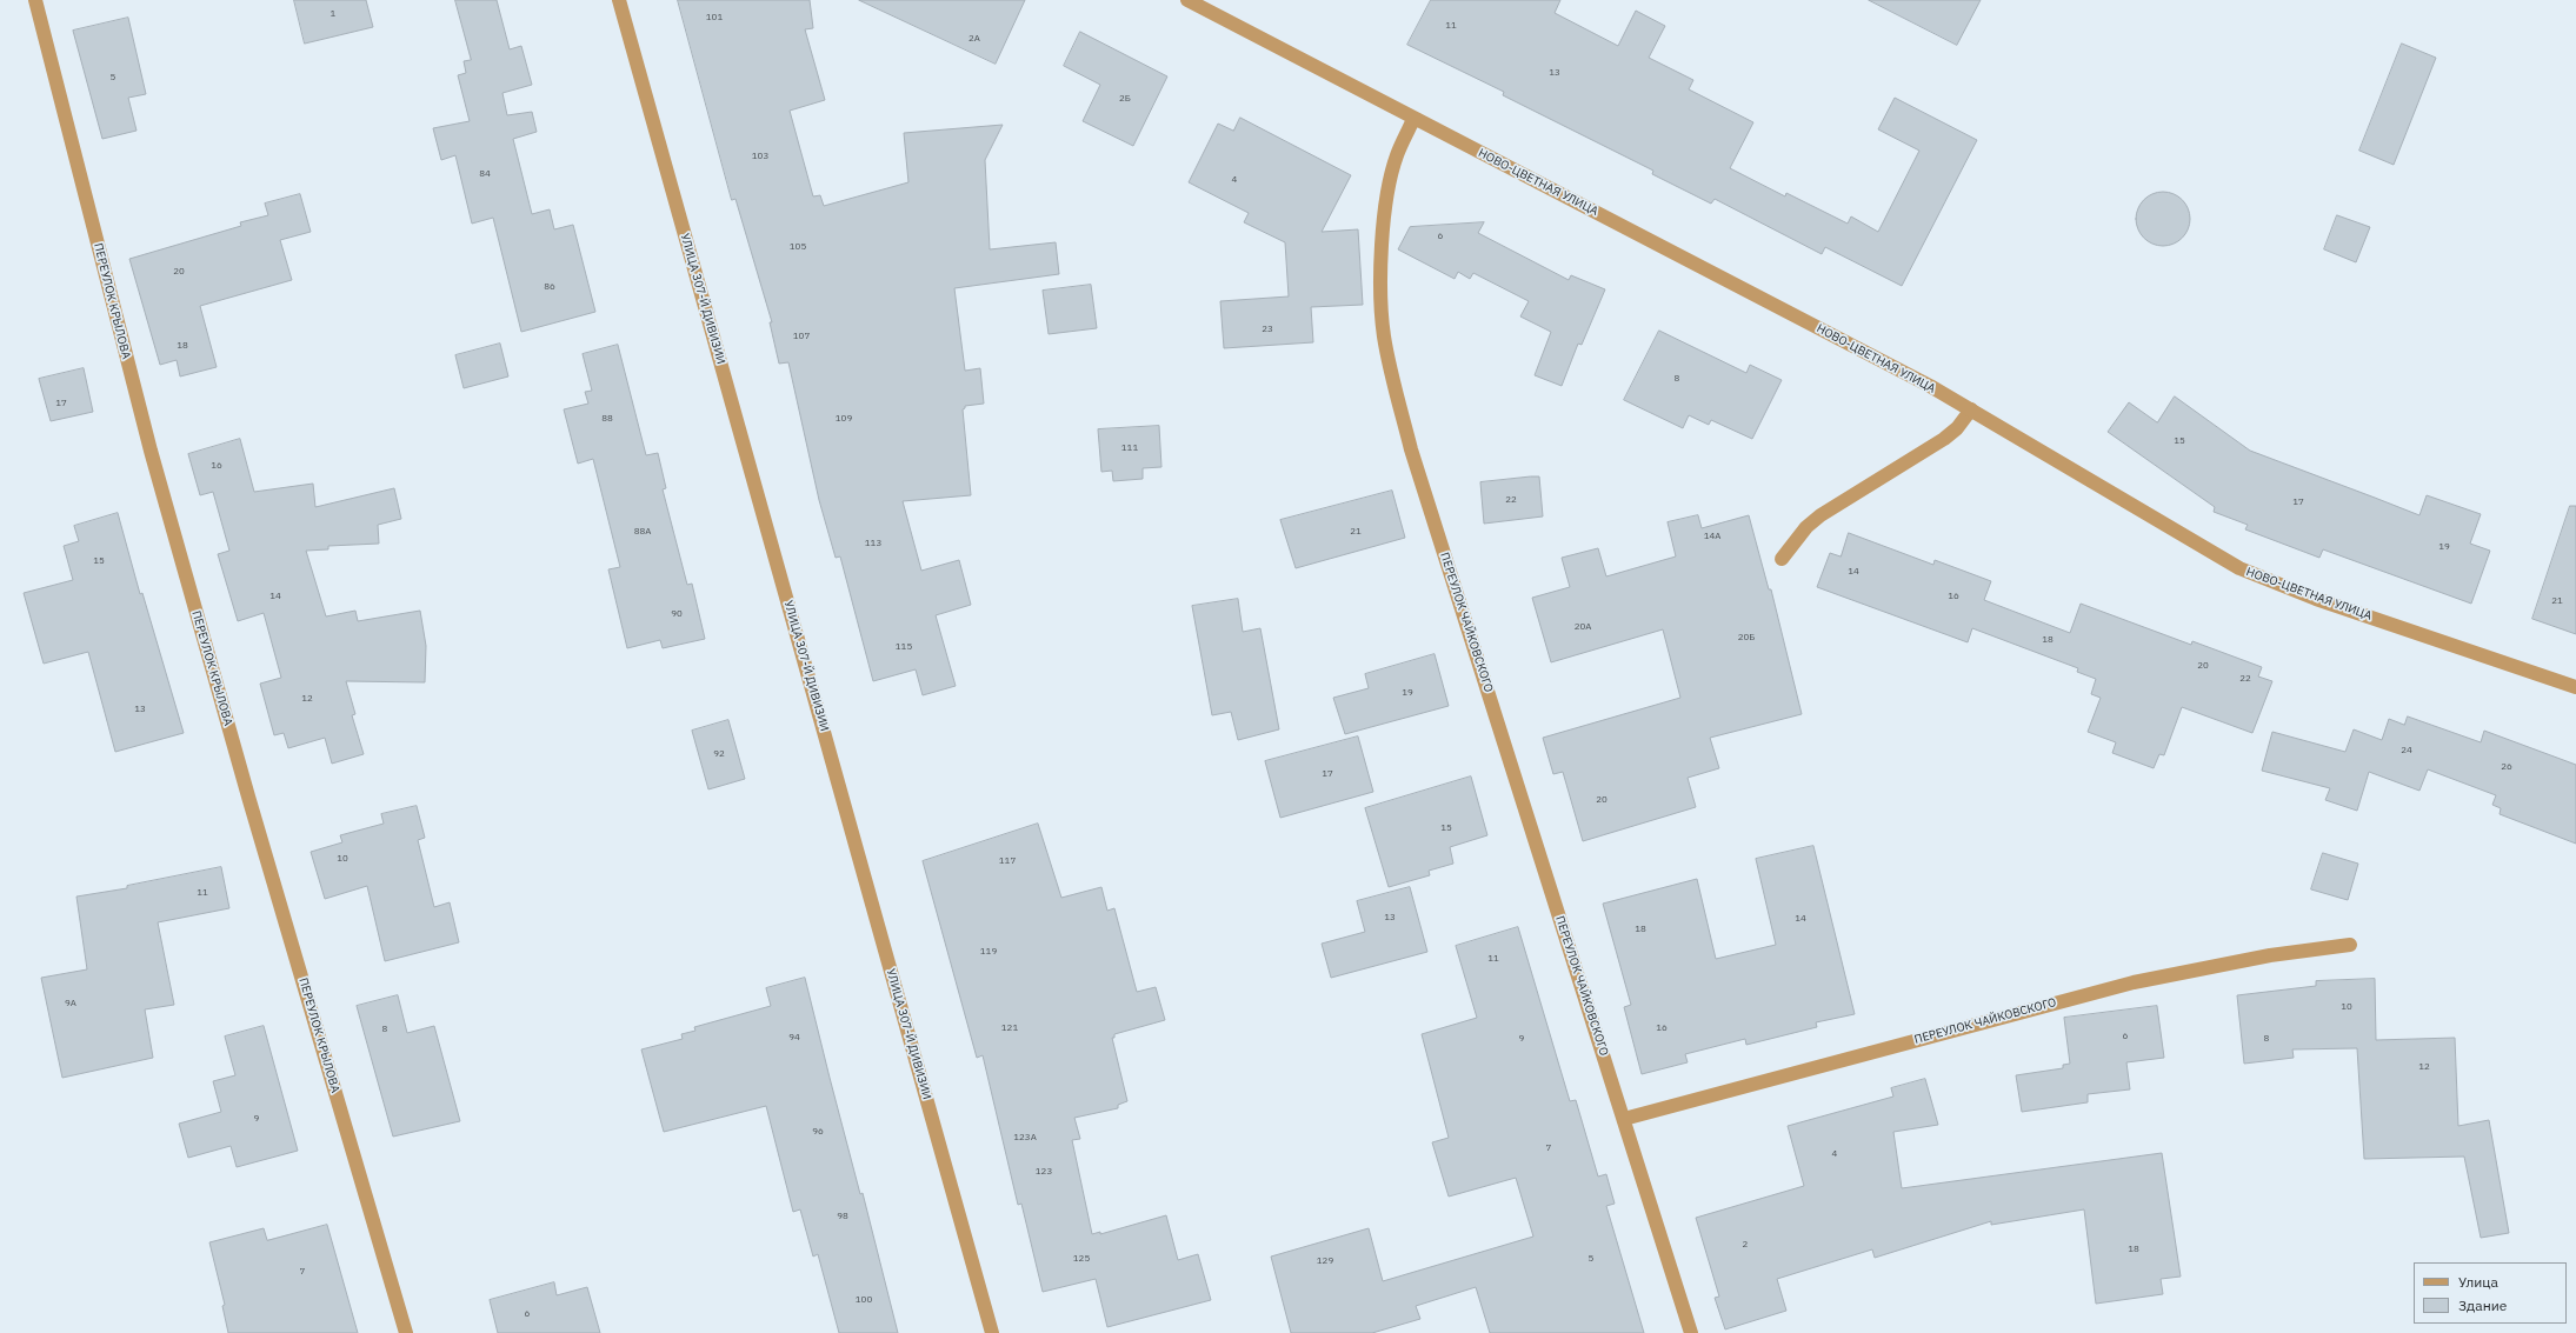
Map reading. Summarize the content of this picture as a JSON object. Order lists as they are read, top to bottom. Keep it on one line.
{"streets":{"street":["НОВО-ЦВЕТНАЯ УЛИЦА","УЛИЦА 307-Й ДИВИЗИИ","ПЕРЕУЛОК КРЫЛОВА","ПЕРЕУЛОК ЧАЙКОВСКОГО"]},"crossings":[["НОВО-ЦВЕТНАЯ УЛИЦА","ПЕРЕУЛОК ЧАЙКОВСКОГО"]],"house_numbers":["1","101","11","2А","13","5","2Б","103","84","4","6","105","20","86","23","107","18","8","17","88","109","15","111","16","22","17","88А","21","14А","113","19","15","14","14","16","21","90","20А","20Б","18","115","20","22","19","12","13","24","92","26","17","20","15","10","117","11","13","14","18","119","11","9А","10","121","16","8","6","94","9","8","12","9","96","123А","7","4","123","98","2","18","125","5","129","7","100","6"],"legend":["Улица","Здание"]}
